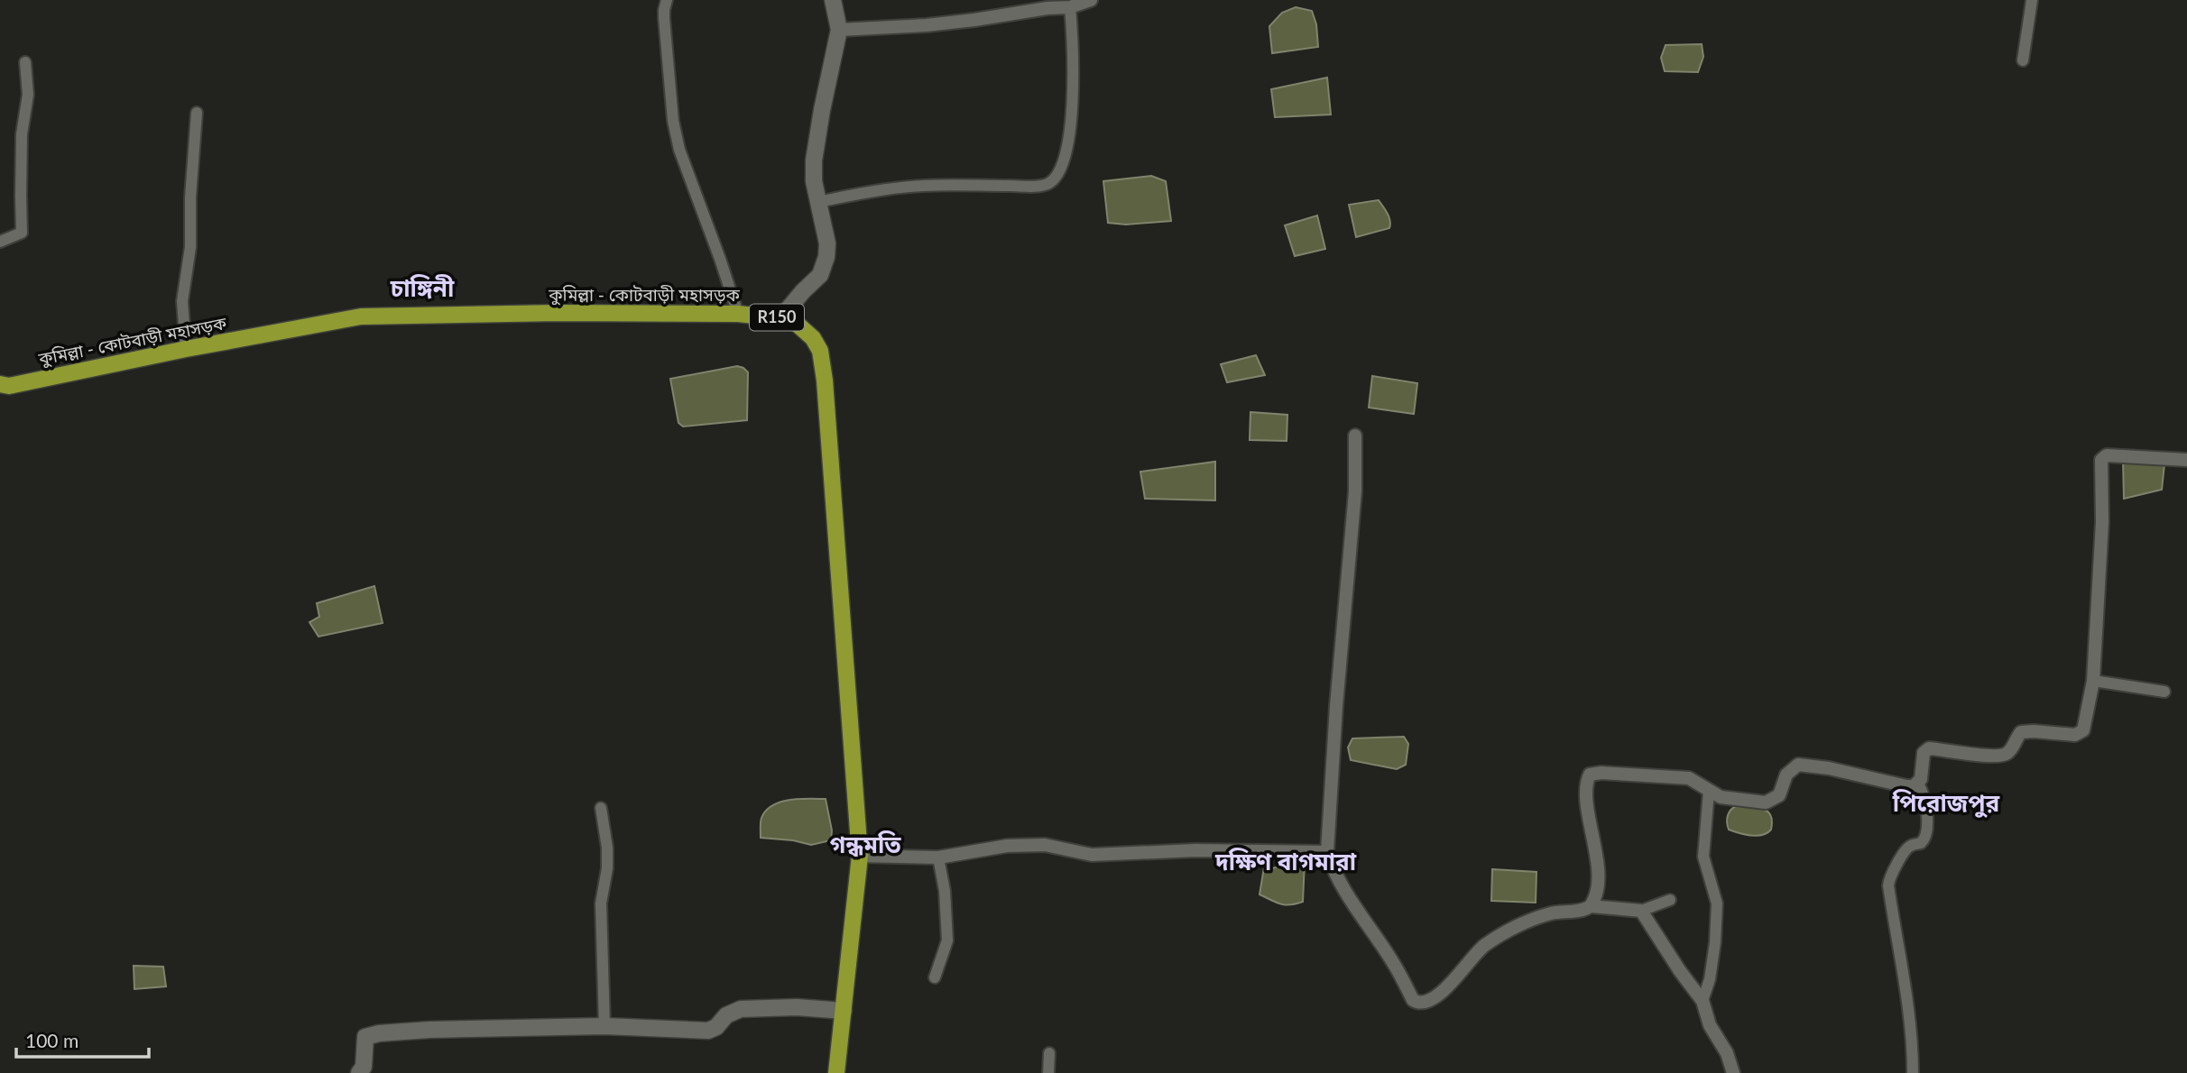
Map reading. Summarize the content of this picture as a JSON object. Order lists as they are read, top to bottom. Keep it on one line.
{"streets":{"main road":["কুমিল্লা - কোটবাড়ী মহাসড়ক","R150"]},"districts":["চাঙ্গিনী","পিরোজপুর","গন্ধমতি","দক্ষিণ বাগমারা"],"scale_bar":"100 m"}
